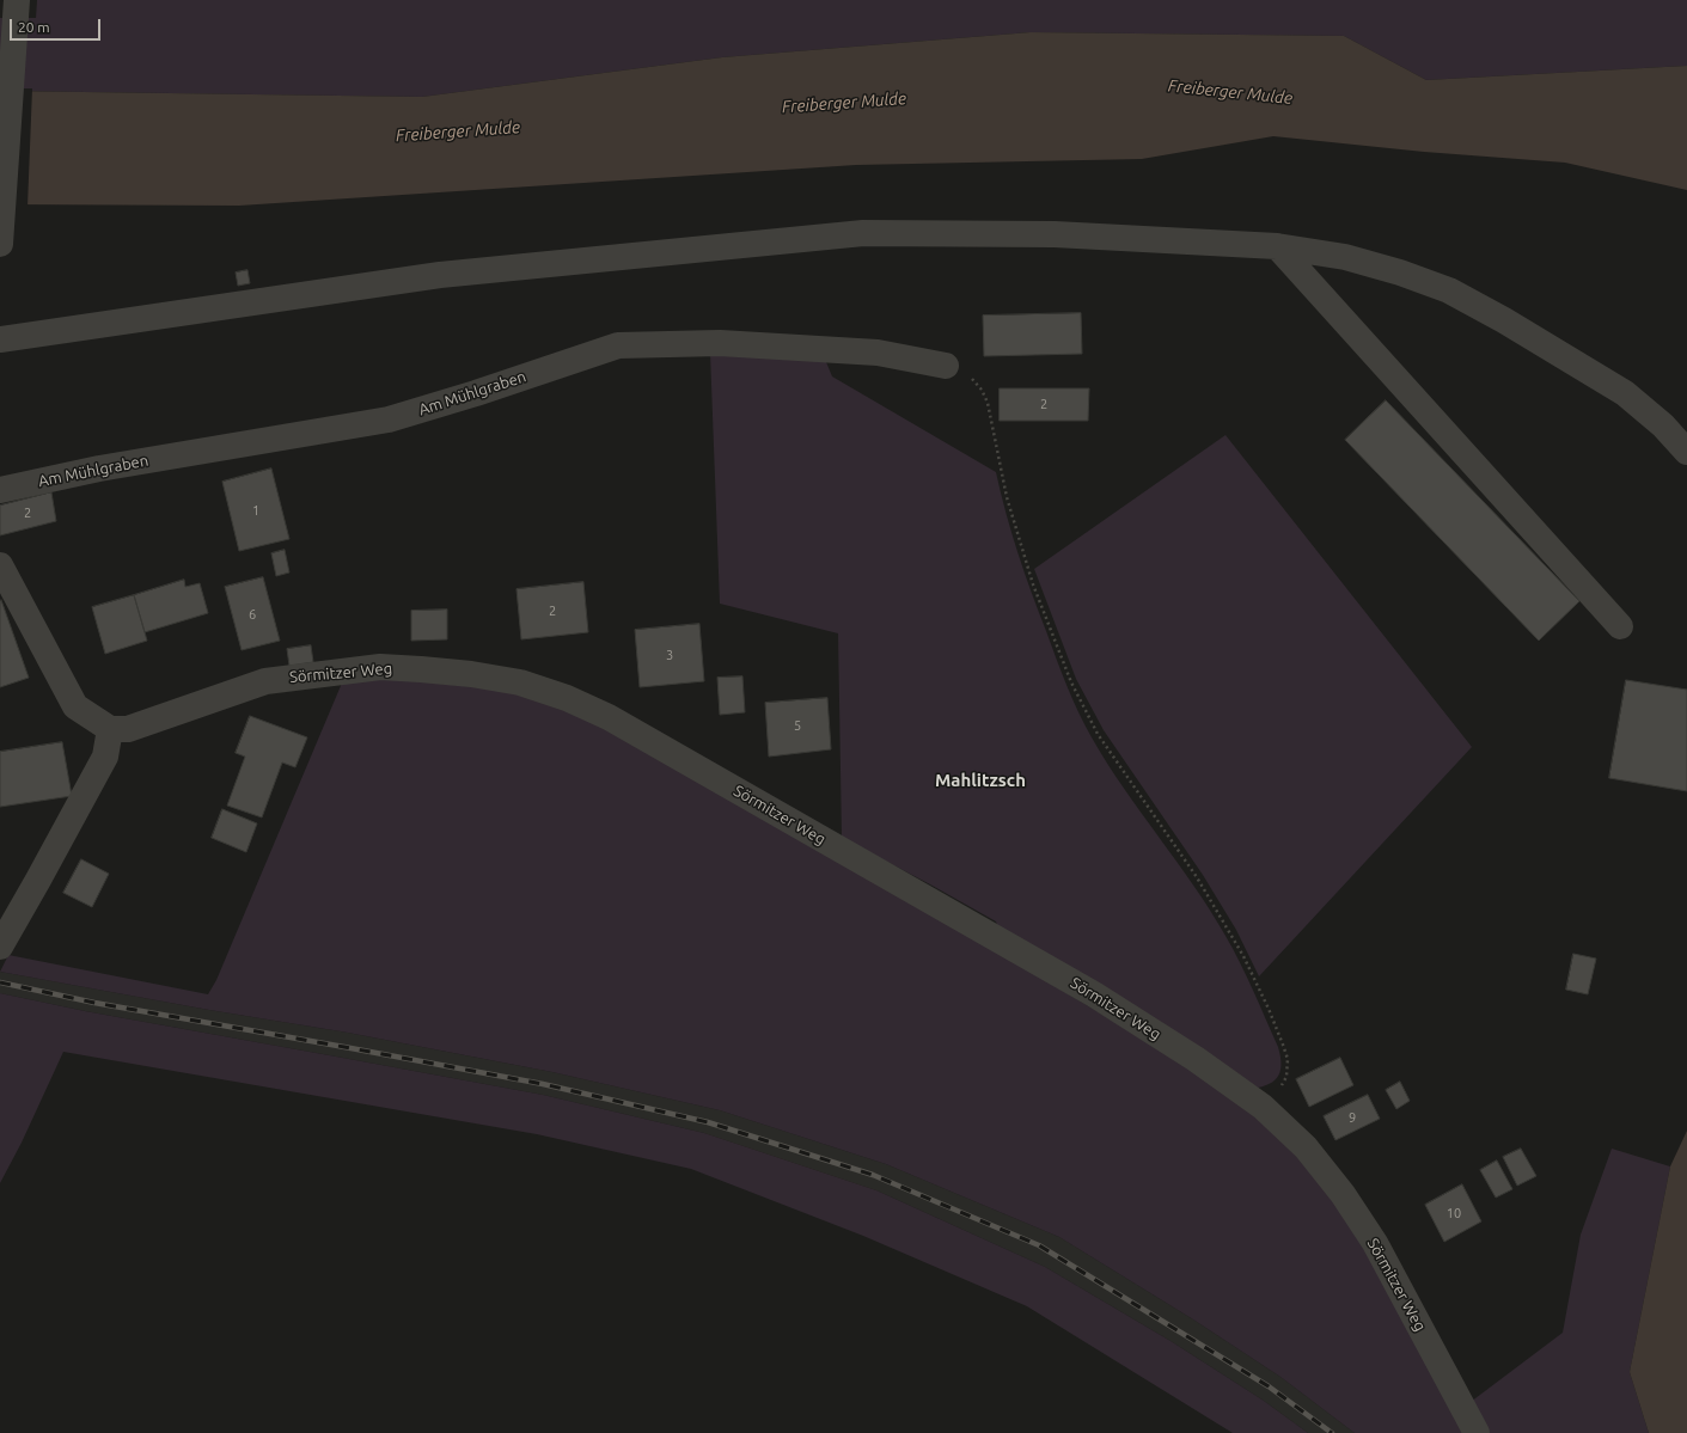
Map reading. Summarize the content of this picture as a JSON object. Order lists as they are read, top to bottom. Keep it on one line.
{"streets":{"street":["Am Mühlgraben","Sörmitzer Weg"]},"districts":["Mahlitzsch"],"water":["Freiberger Mulde"],"house_numbers":["2","1","2","2","6","3","5","9","10"],"scale_bar":"20 m"}
